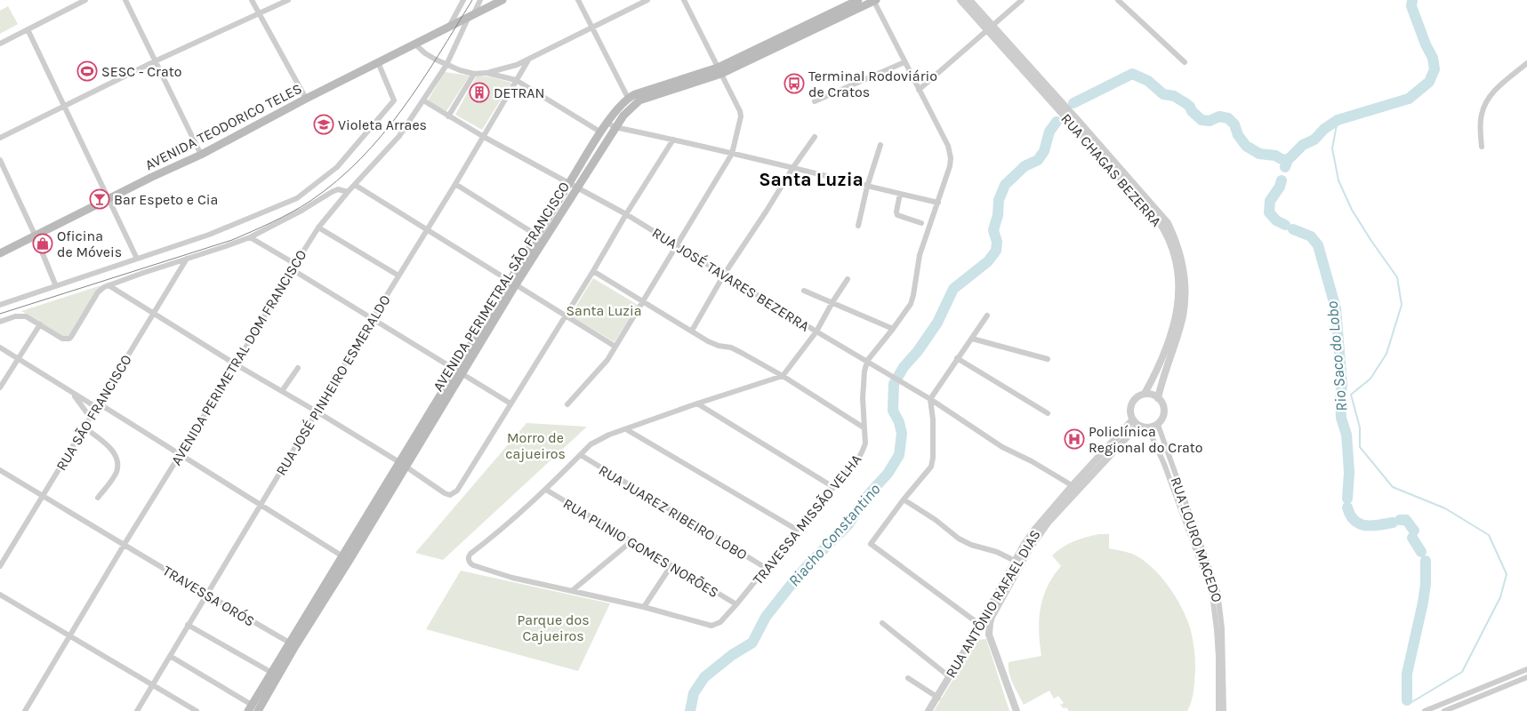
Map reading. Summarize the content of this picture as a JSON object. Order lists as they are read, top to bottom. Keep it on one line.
{"streets":{"main road":["AVENIDA TEODORICO TELES","AVENIDA PERIMETRAL SÃO FRANCISCO"],"street":["RUA CHAGAS BEZERRA","RUA JOSÉ TAVARES BEZERRA","AVENIDA PERIMETRAL DOM FRANCISCO","RUA JOSÉ PINHEIRO ESMERALDO","RUA SÃO FRANCISCO","RUA JUAREZ RIBEIRO LOBO","TRAVESSA MISSÃO VELHA","RUA LOURO MACEDO","RUA PLINIO GOMES NORÕES","TRAVESSA ORÓS","RUA ANTÔNIO RAFAEL DIAS"]},"crossings":[["AVENIDA TEODORICO TELES","AVENIDA PERIMETRAL DOM FRANCISCO"],["RUA CHAGAS BEZERRA","RUA LOURO MACEDO"],["RUA CHAGAS BEZERRA","RUA ANTÔNIO RAFAEL DIAS"],["RUA JOSÉ TAVARES BEZERRA","AVENIDA PERIMETRAL SÃO FRANCISCO"],["RUA JOSÉ TAVARES BEZERRA","AVENIDA PERIMETRAL DOM FRANCISCO"],["RUA JOSÉ TAVARES BEZERRA","RUA JOSÉ PINHEIRO ESMERALDO"],["RUA JOSÉ TAVARES BEZERRA","TRAVESSA MISSÃO VELHA"],["RUA JOSÉ TAVARES BEZERRA","RUA ANTÔNIO RAFAEL DIAS"],["AVENIDA PERIMETRAL SÃO FRANCISCO","TRAVESSA ORÓS"],["AVENIDA PERIMETRAL DOM FRANCISCO","TRAVESSA ORÓS"],["RUA JOSÉ PINHEIRO ESMERALDO","TRAVESSA ORÓS"],["RUA SÃO FRANCISCO","TRAVESSA ORÓS"],["RUA JUAREZ RIBEIRO LOBO","TRAVESSA MISSÃO VELHA"],["TRAVESSA MISSÃO VELHA","RUA PLINIO GOMES NORÕES"],["RUA LOURO MACEDO","RUA ANTÔNIO RAFAEL DIAS"]],"districts":["Santa Luzia"],"water":["Rio Saco do Lobo","Riacho Constantino"],"parks":["Santa Luzia","Morro de cajueiros","Parque dos Cajueiros"],"places":{"sports":["SESC - Crato"],"bus stop":["Terminal Rodoviário de Cratos"],"building":["DETRAN"],"school or university":["Violeta Arraes"],"bar":["Bar Espeto e Cia"],"shop":["Oficina de Móveis"],"hospital":["Policlínica Regional do Crato"]}}
